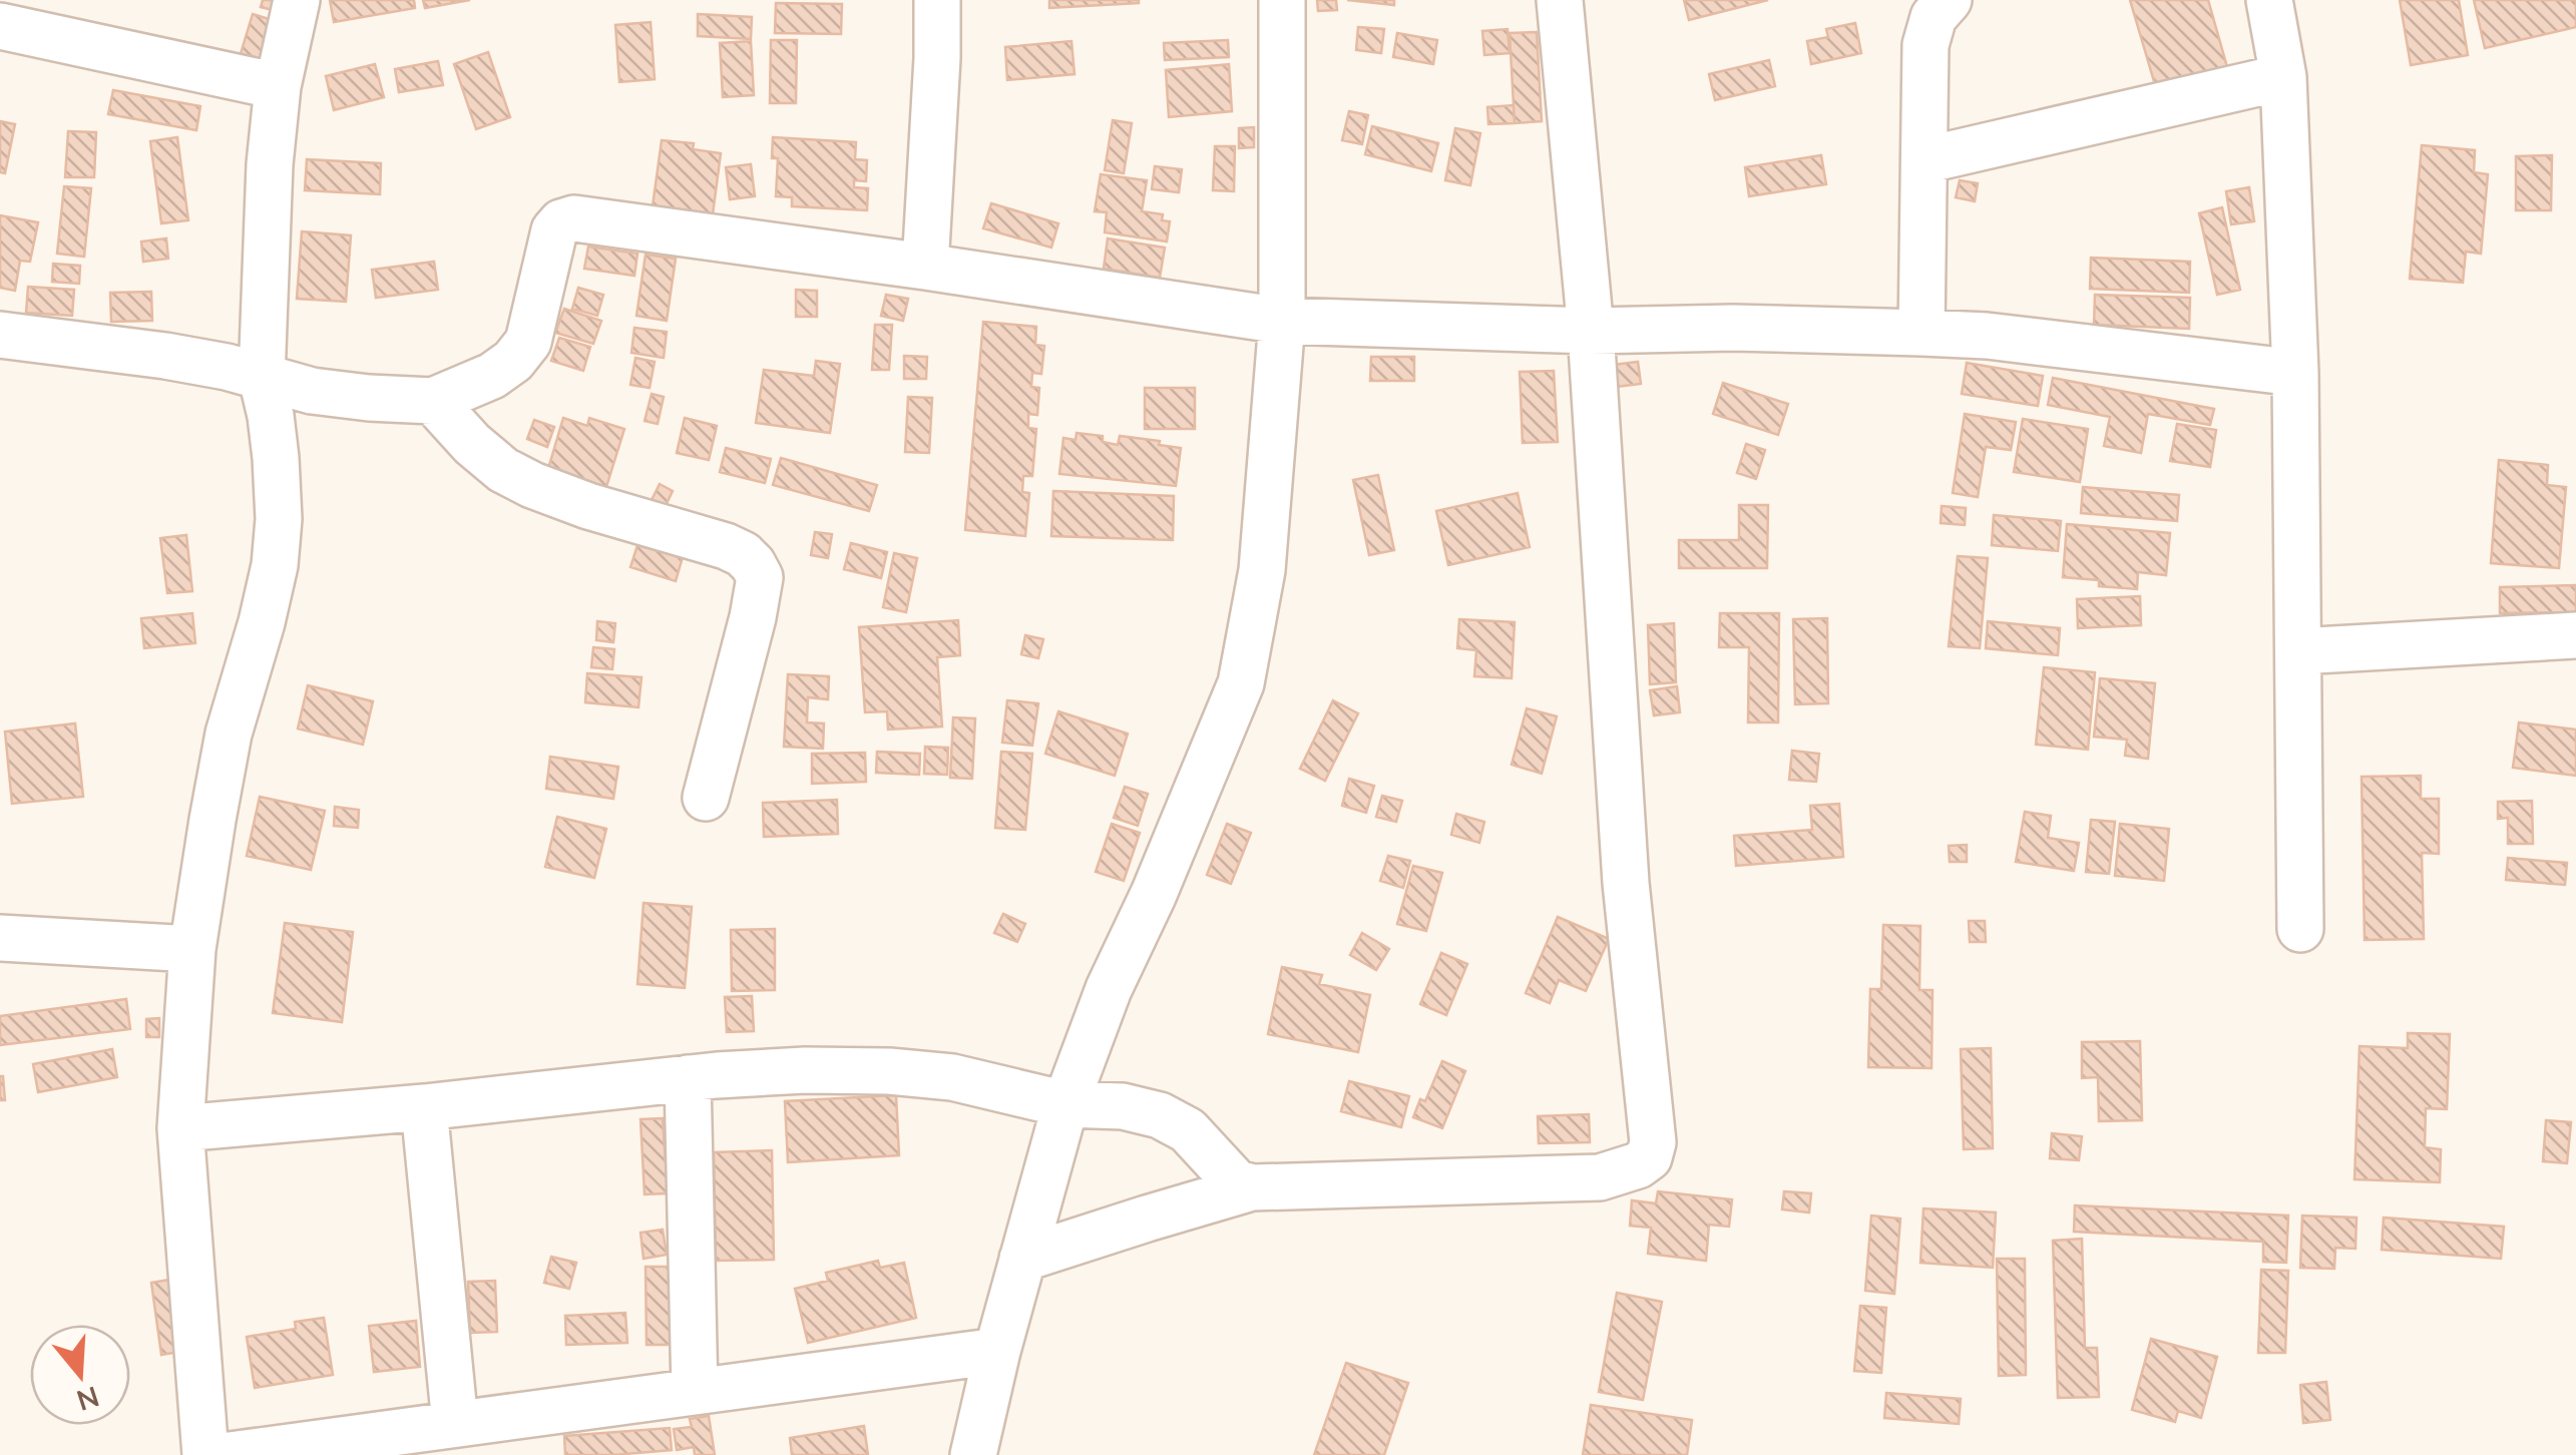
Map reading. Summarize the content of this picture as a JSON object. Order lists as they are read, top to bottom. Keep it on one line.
{"north":"bottom"}
